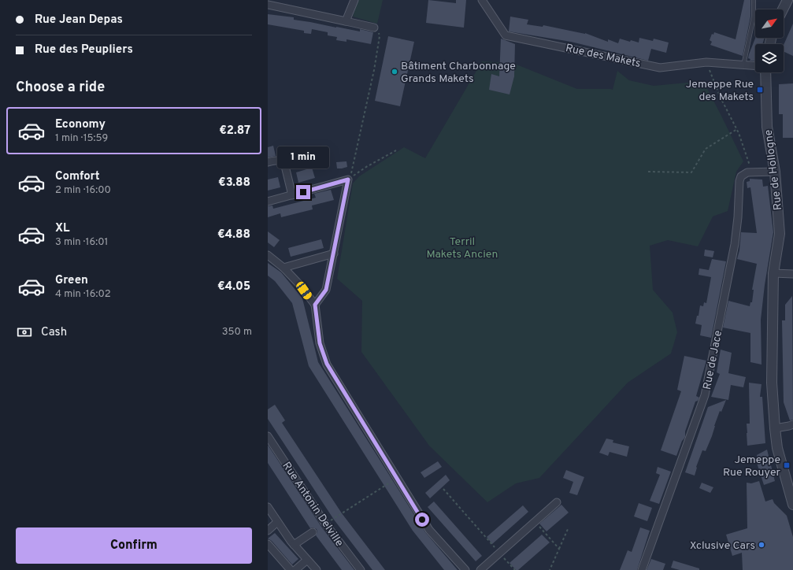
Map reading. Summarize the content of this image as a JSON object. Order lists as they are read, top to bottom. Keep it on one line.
{"streets":{"street":["Rue des Makets","Rue de Hollogne","Rue de Jace","Rue Antonin Delville"]},"parks":["Terril Makets Ancien"],"places":{"other":["Bâtiment Charbonnage Grands Makets","Xclusive Cars"],"transit":["Jemeppe Rue des Makets","Jemeppe Rue Rouyer"]},"north":"top right","page":{"banner":["Rue Jean Depas","Rue des Peupliers"],"heading":"Choose a ride","list":[{"name":"Economy","note":"1 min · 15:59","value":"€2.87"},{"name":"Comfort","note":"2 min · 16:00","value":"€3.88"},{"name":"XL","note":"3 min · 16:01","value":"€4.88"},{"name":"Green","note":"4 min · 16:02","value":"€4.05"}],"bubble":"1 min","pay":["Cash","350 m"],"buttons":"Confirm"}}
